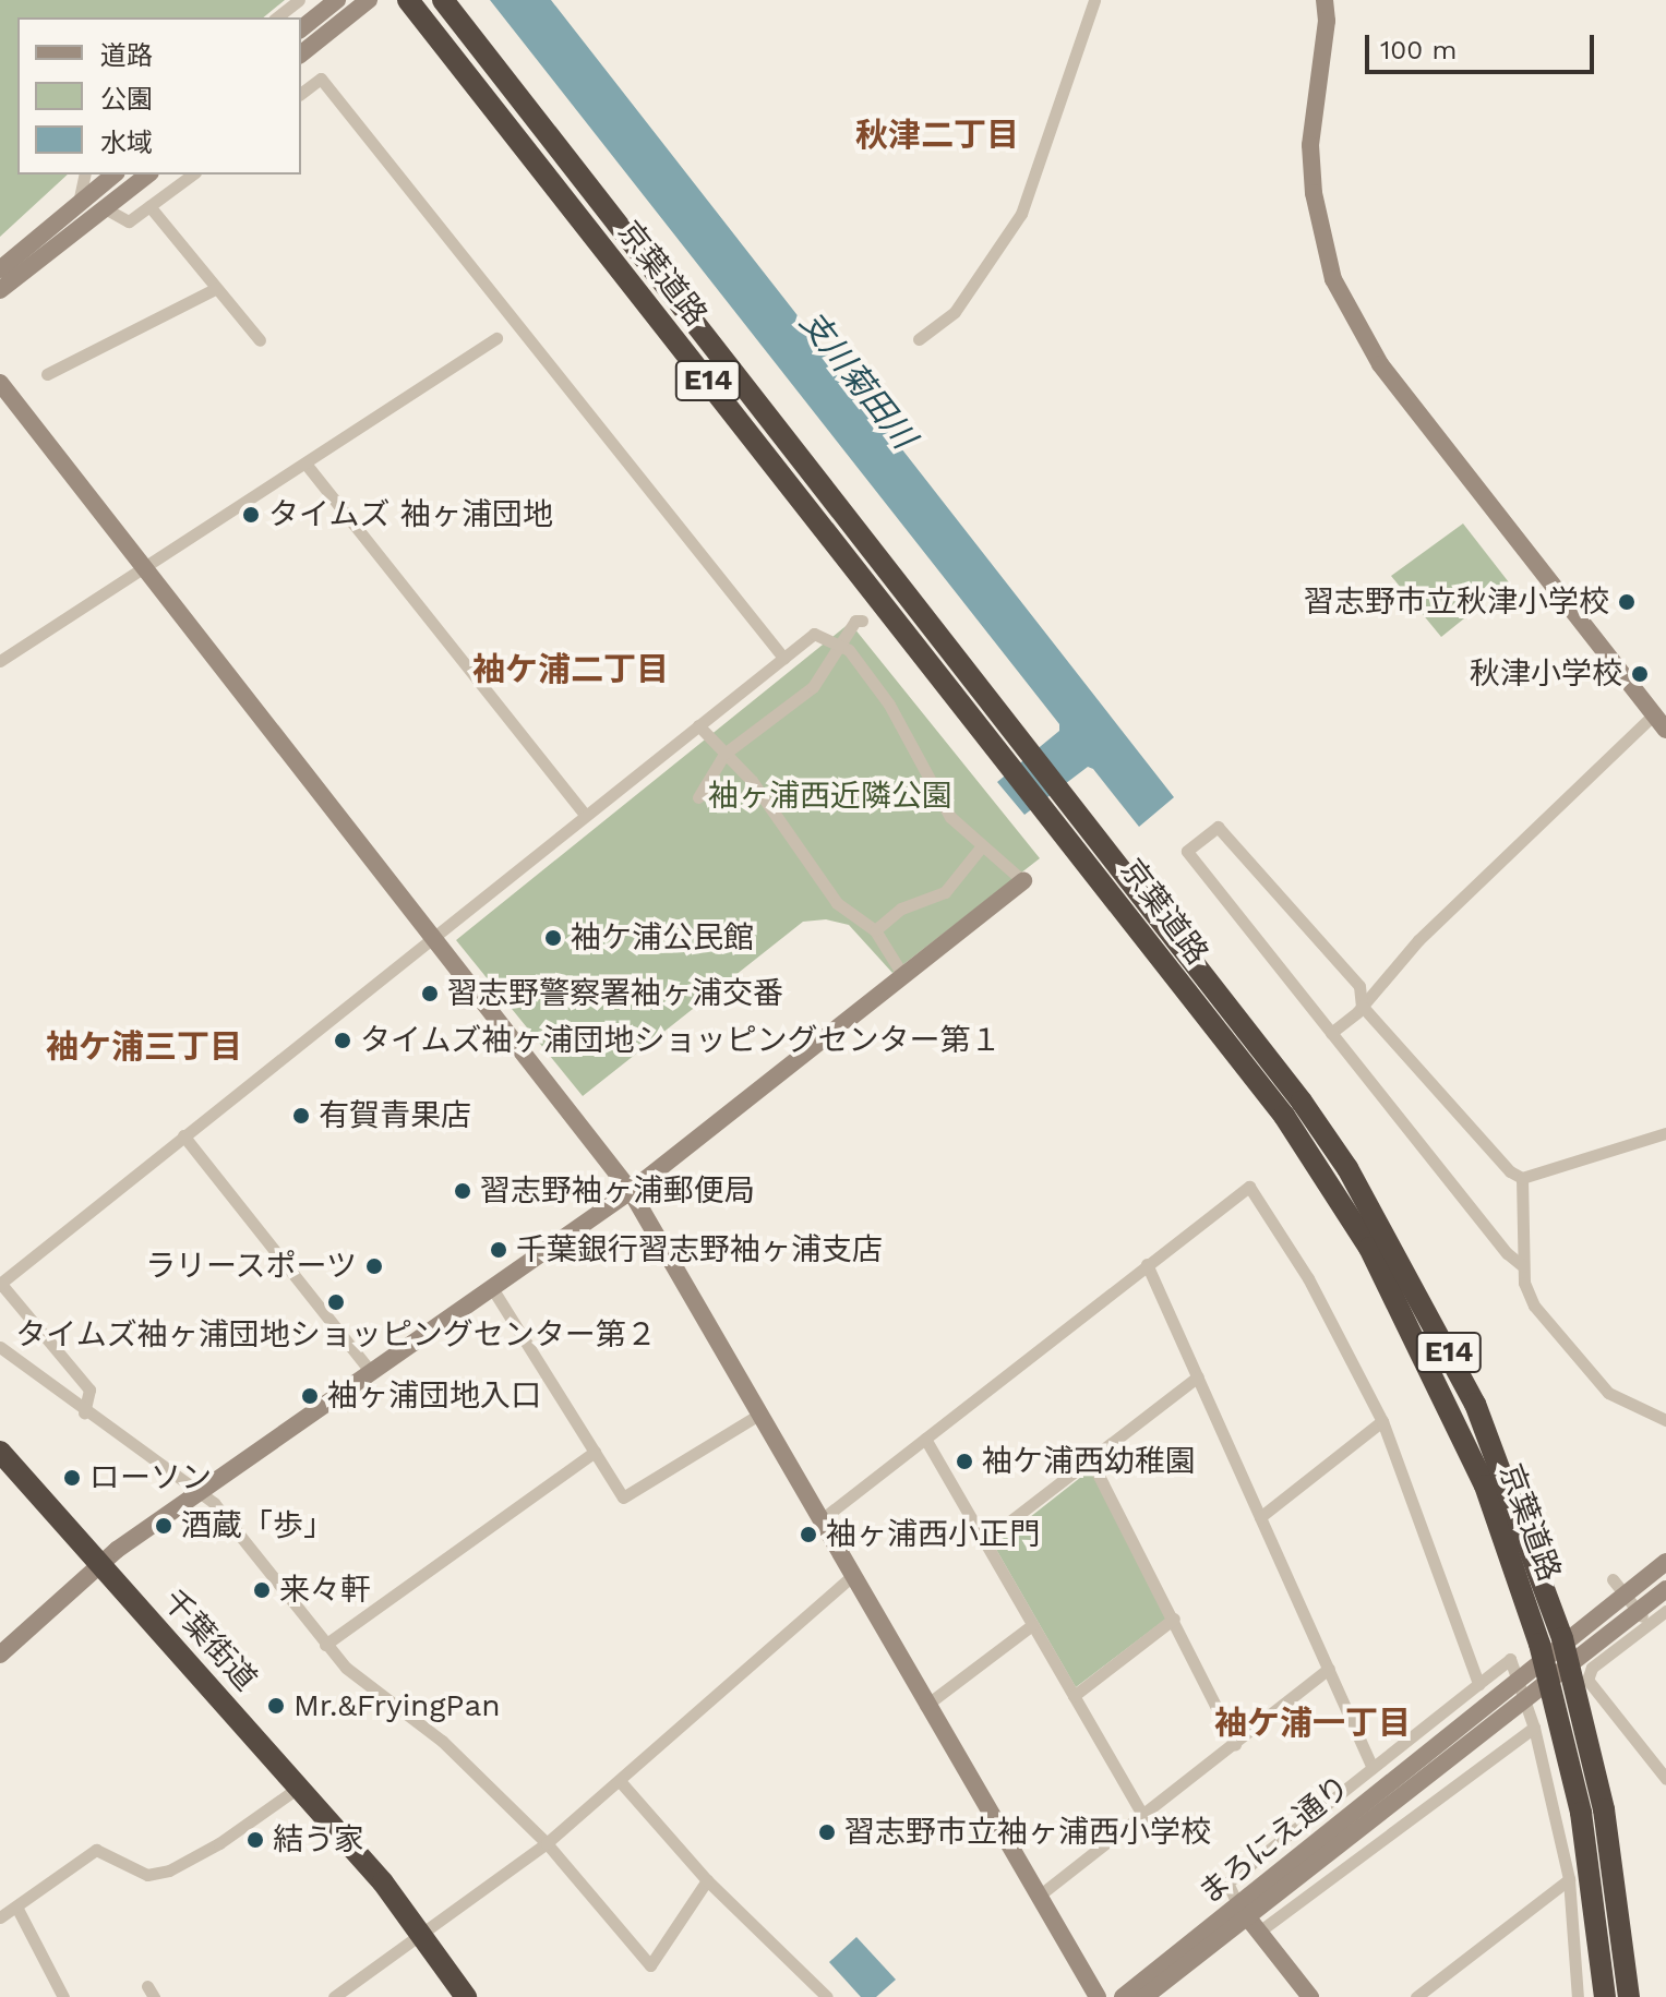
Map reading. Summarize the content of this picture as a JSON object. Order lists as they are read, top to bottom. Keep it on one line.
{"streets":{"highway":["京葉道路","E14","千葉街道"],"street":["まろにえ通り"]},"crossings":[["京葉道路","まろにえ通り"]],"districts":["秋津二丁目","袖ケ浦二丁目","袖ケ浦三丁目","袖ケ浦一丁目"],"water":["支川菊田川"],"parks":["袖ヶ浦西近隣公園"],"places":["タイムズ 袖ヶ浦団地","習志野市立秋津小学校","秋津小学校","袖ケ浦公民館","習志野警察署袖ヶ浦交番","タイムズ袖ヶ浦団地ショッピングセンター第１","有賀青果店","習志野袖ヶ浦郵便局","千葉銀行習志野袖ヶ浦支店","ラリースポーツ","タイムズ袖ヶ浦団地ショッピングセンター第２","袖ヶ浦団地入口","袖ケ浦西幼稚園","ローソン","酒蔵「歩」","袖ヶ浦西小正門","来々軒","Mr.&FryingPan","習志野市立袖ヶ浦西小学校","結う家"],"legend":["道路","公園","水域"],"scale_bar":"100 m"}
